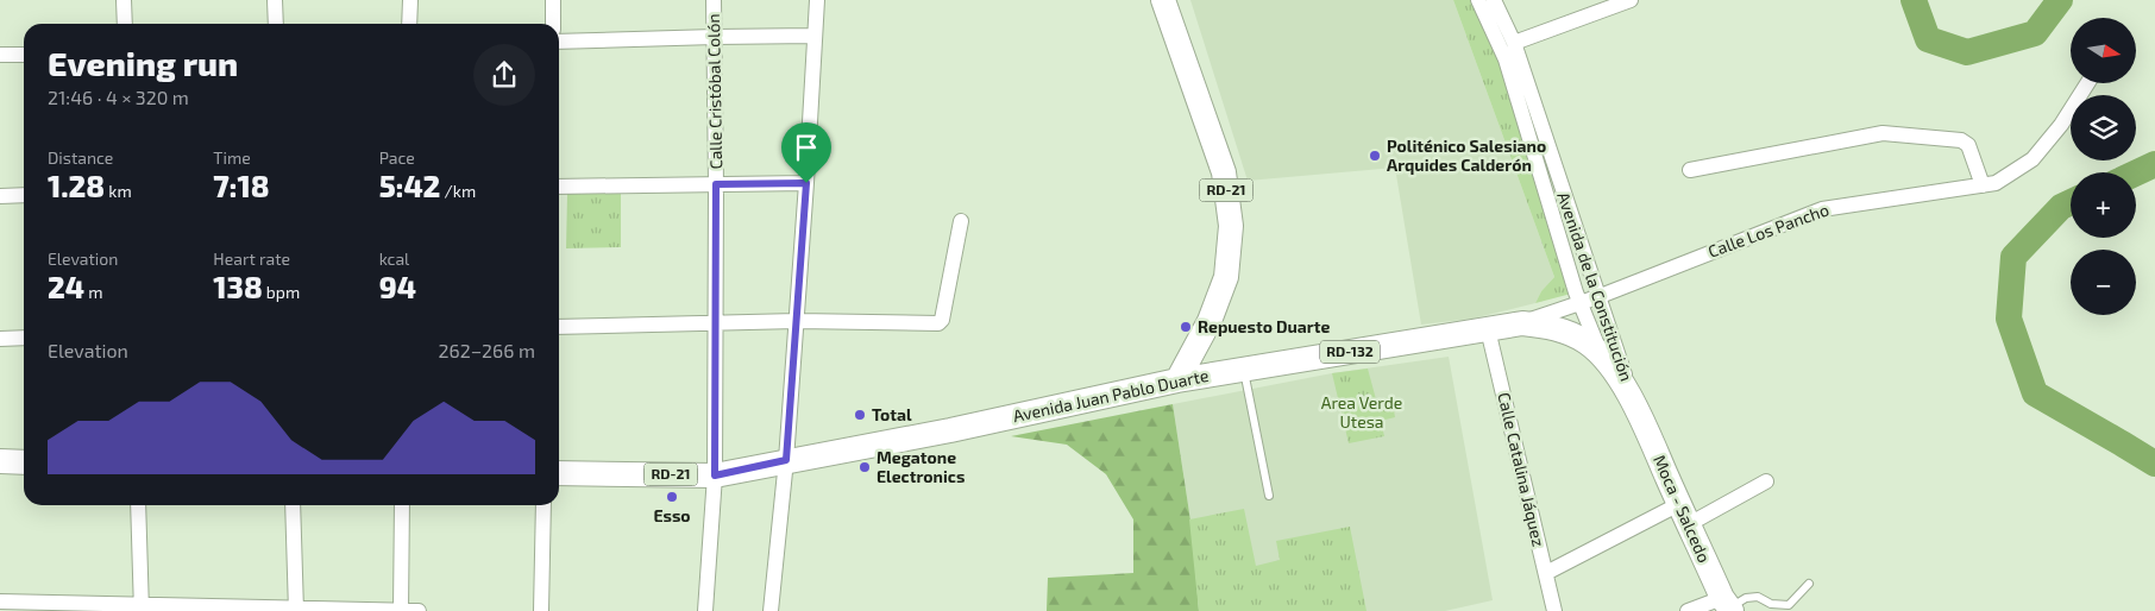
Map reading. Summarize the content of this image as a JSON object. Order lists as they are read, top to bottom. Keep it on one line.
{"streets":{"main road":["RD-21","RD-132","Avenida Juan Pablo Duarte","Moca - Salcedo"],"street":["Calle Cristóbal Colón","Calle Los Pancho","Avenida de la Constitución","Calle Catalina Jáquez"]},"crossings":[["Calle Cristóbal Colón","Avenida Juan Pablo Duarte"],["RD-21","Avenida Juan Pablo Duarte"],["Calle Los Pancho","Avenida de la Constitución"],["Calle Los Pancho","Avenida Juan Pablo Duarte"],["Avenida de la Constitución","Avenida Juan Pablo Duarte"],["Avenida de la Constitución","Moca - Salcedo"],["Avenida Juan Pablo Duarte","Calle Catalina Jáquez"],["Avenida Juan Pablo Duarte","Moca - Salcedo"]],"parks":["Area Verde Utesa"],"places":["Politénico Salesiano Arquides Calderón","Repuesto Duarte","Total","Megatone Electronics","Esso"],"north":"right","page":{"map_buttons":["+","−"],"heading":["Evening run","21:46 · 4 × 320 m"],"stats":[["Distance","1.28 km"],["Time","7:18"],["Pace","5:42 /km"],["Elevation","24 m"],["Heart rate","138 bpm"],["kcal","94"]],"chart":["Elevation","262–266 m"]}}
